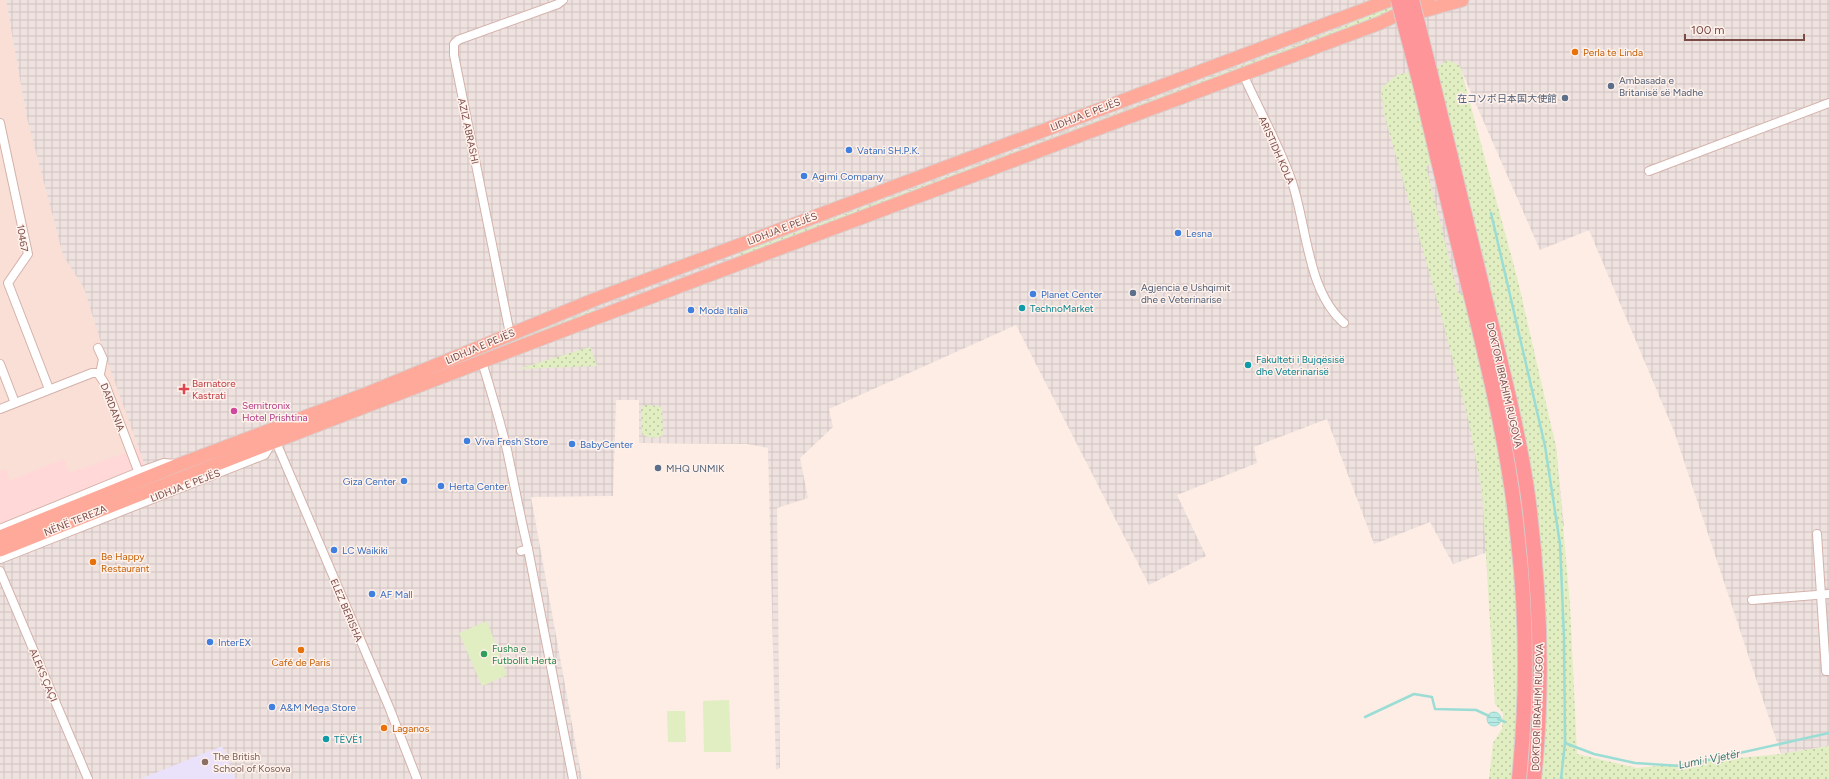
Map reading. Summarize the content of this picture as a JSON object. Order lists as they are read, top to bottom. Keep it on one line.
{"streets":{"highway":["LIDHJA E PEJËS","DOKTOR IBRAHIM RUGOVA","NËNË TEREZA"],"street":["AZIZ ABRASHI","ARISTIDH KOLA","10467","DARDANIA","ELEZ BERISHA","ALEKS ÇAÇI"]},"crossings":[["LIDHJA E PEJËS","AZIZ ABRASHI"],["LIDHJA E PEJËS","ARISTIDH KOLA"],["LIDHJA E PEJËS","DARDANIA"],["LIDHJA E PEJËS","NËNË TEREZA"],["LIDHJA E PEJËS","ELEZ BERISHA"],["10467","DARDANIA"],["DARDANIA","NËNË TEREZA"]],"water":["Lumi i Vjetër"],"places":{"other":["Perla te Linda","Ambasada e Britanisë së Madhe","在コソボ日本国大使館","Vatani SH.P.K.","Agimi Company","Lesna","Agjencia e Ushqimit dhe e Veterinarise","Planet Center","TechnoMarket","Moda Italia","Fakulteti i Bujqësisë dhe Veterinarisë","Semitronix Hotel Prishtina","Viva Fresh Store","BabyCenter","MHQ UNMIK","Giza Center","Herta Center","LC Waikiki","Be Happy Restaurant","AF Mall","InterEX","Café de Paris","Fusha e Futbollit Herta","A&M Mega Store","Laganos","TËVË1","The British School of Kosova"],"health":["Barnatore Kastrati"]},"scale_bar":"100 m"}
